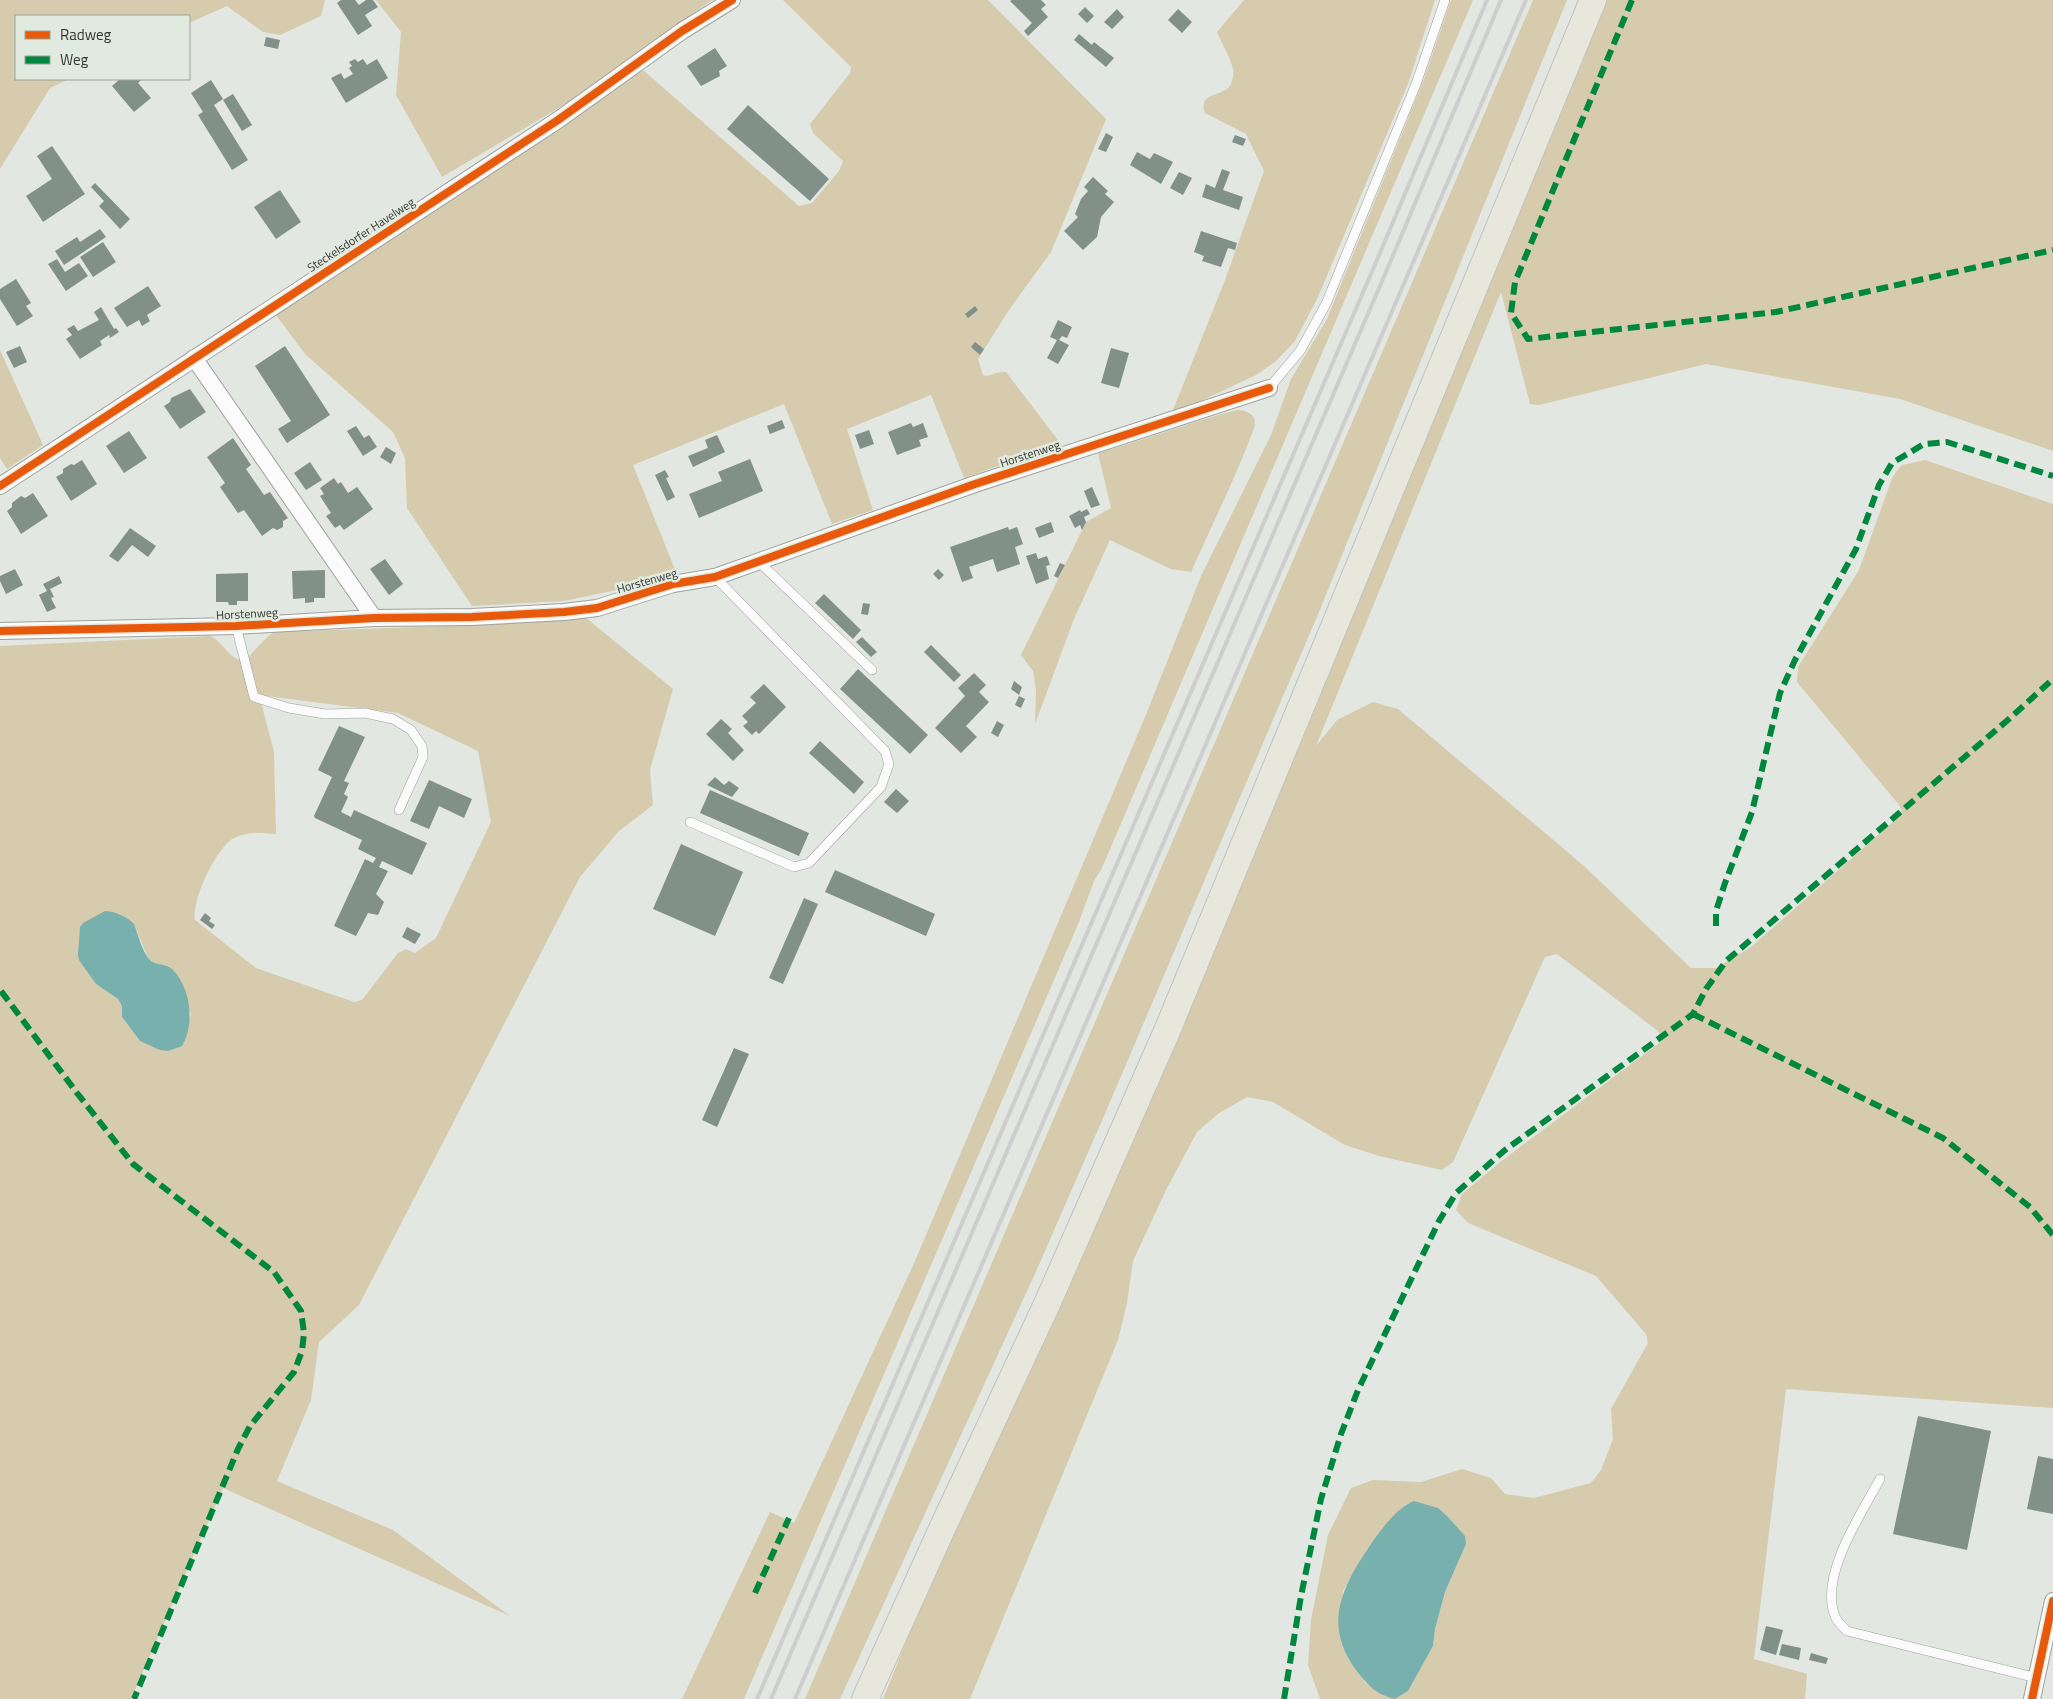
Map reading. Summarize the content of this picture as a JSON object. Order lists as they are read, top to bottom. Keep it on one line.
{"streets":{"street":["Steckelsdorfer Havelweg","Horstenweg"]},"legend":["Radweg","Weg"]}
